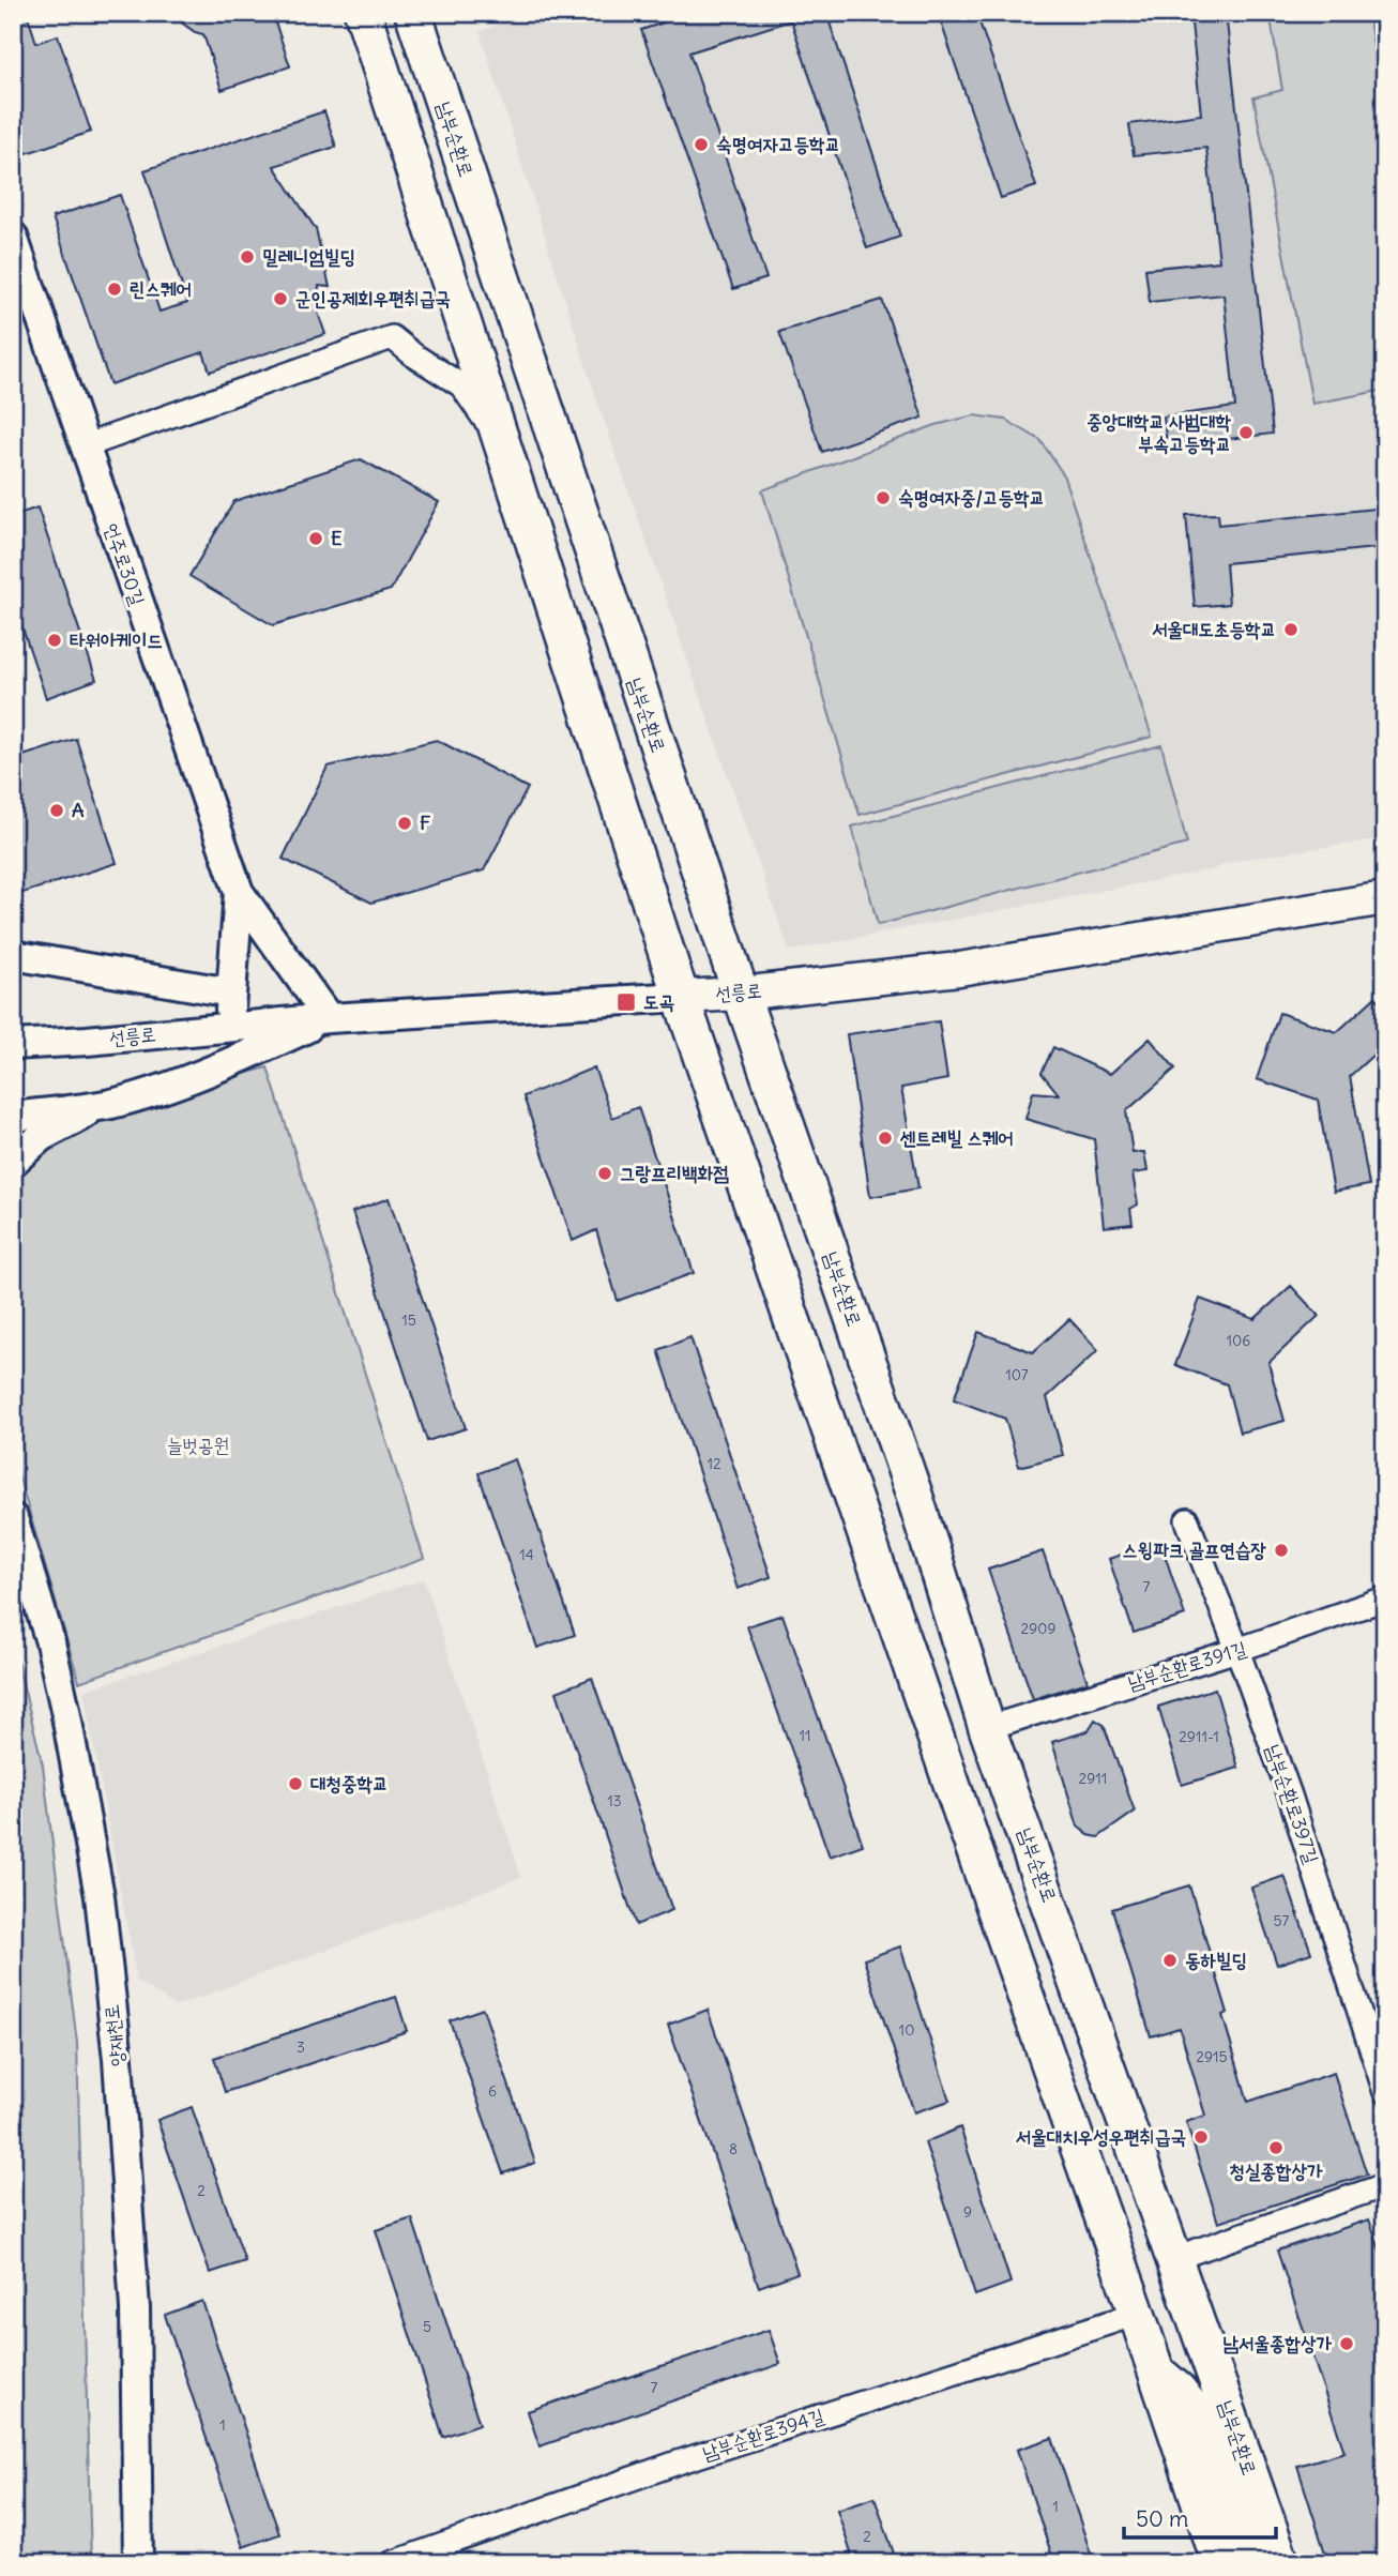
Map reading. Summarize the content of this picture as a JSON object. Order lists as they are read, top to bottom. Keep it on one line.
{"streets":{"main road":["남부순환로","선릉로"],"street":["언주로30길","남부순환로391길","남부순환로397길","양재천로","남부순환로394길"]},"crossings":[["남부순환로","선릉로"],["남부순환로","남부순환로391길"],["남부순환로391길","남부순환로397길"]],"parks":["늘벗공원"],"places":{"other":["숙명여자고등학교","밀레니엄빌딩","린스퀘어","군인공제회우편취급국","중앙대학교 사범대학 부속고등학교","숙명여자중/고등학교","E","서울대도초등학교","타워아케이드","A","F","센트레빌 스퀘어","그랑프리백화점","스윙파크 골프연습장","대청중학교","동하빌딩","서울대치우성우편취급국","청실종합상가","남서울종합상가"],"transit":["도곡"]},"house_numbers":["15","106","107","12","14","7","2909","11","2911-1","2911","13","57","10","3","2915","6","8","2","9","5","7","1","1","2"],"scale_bar":"50 m"}
